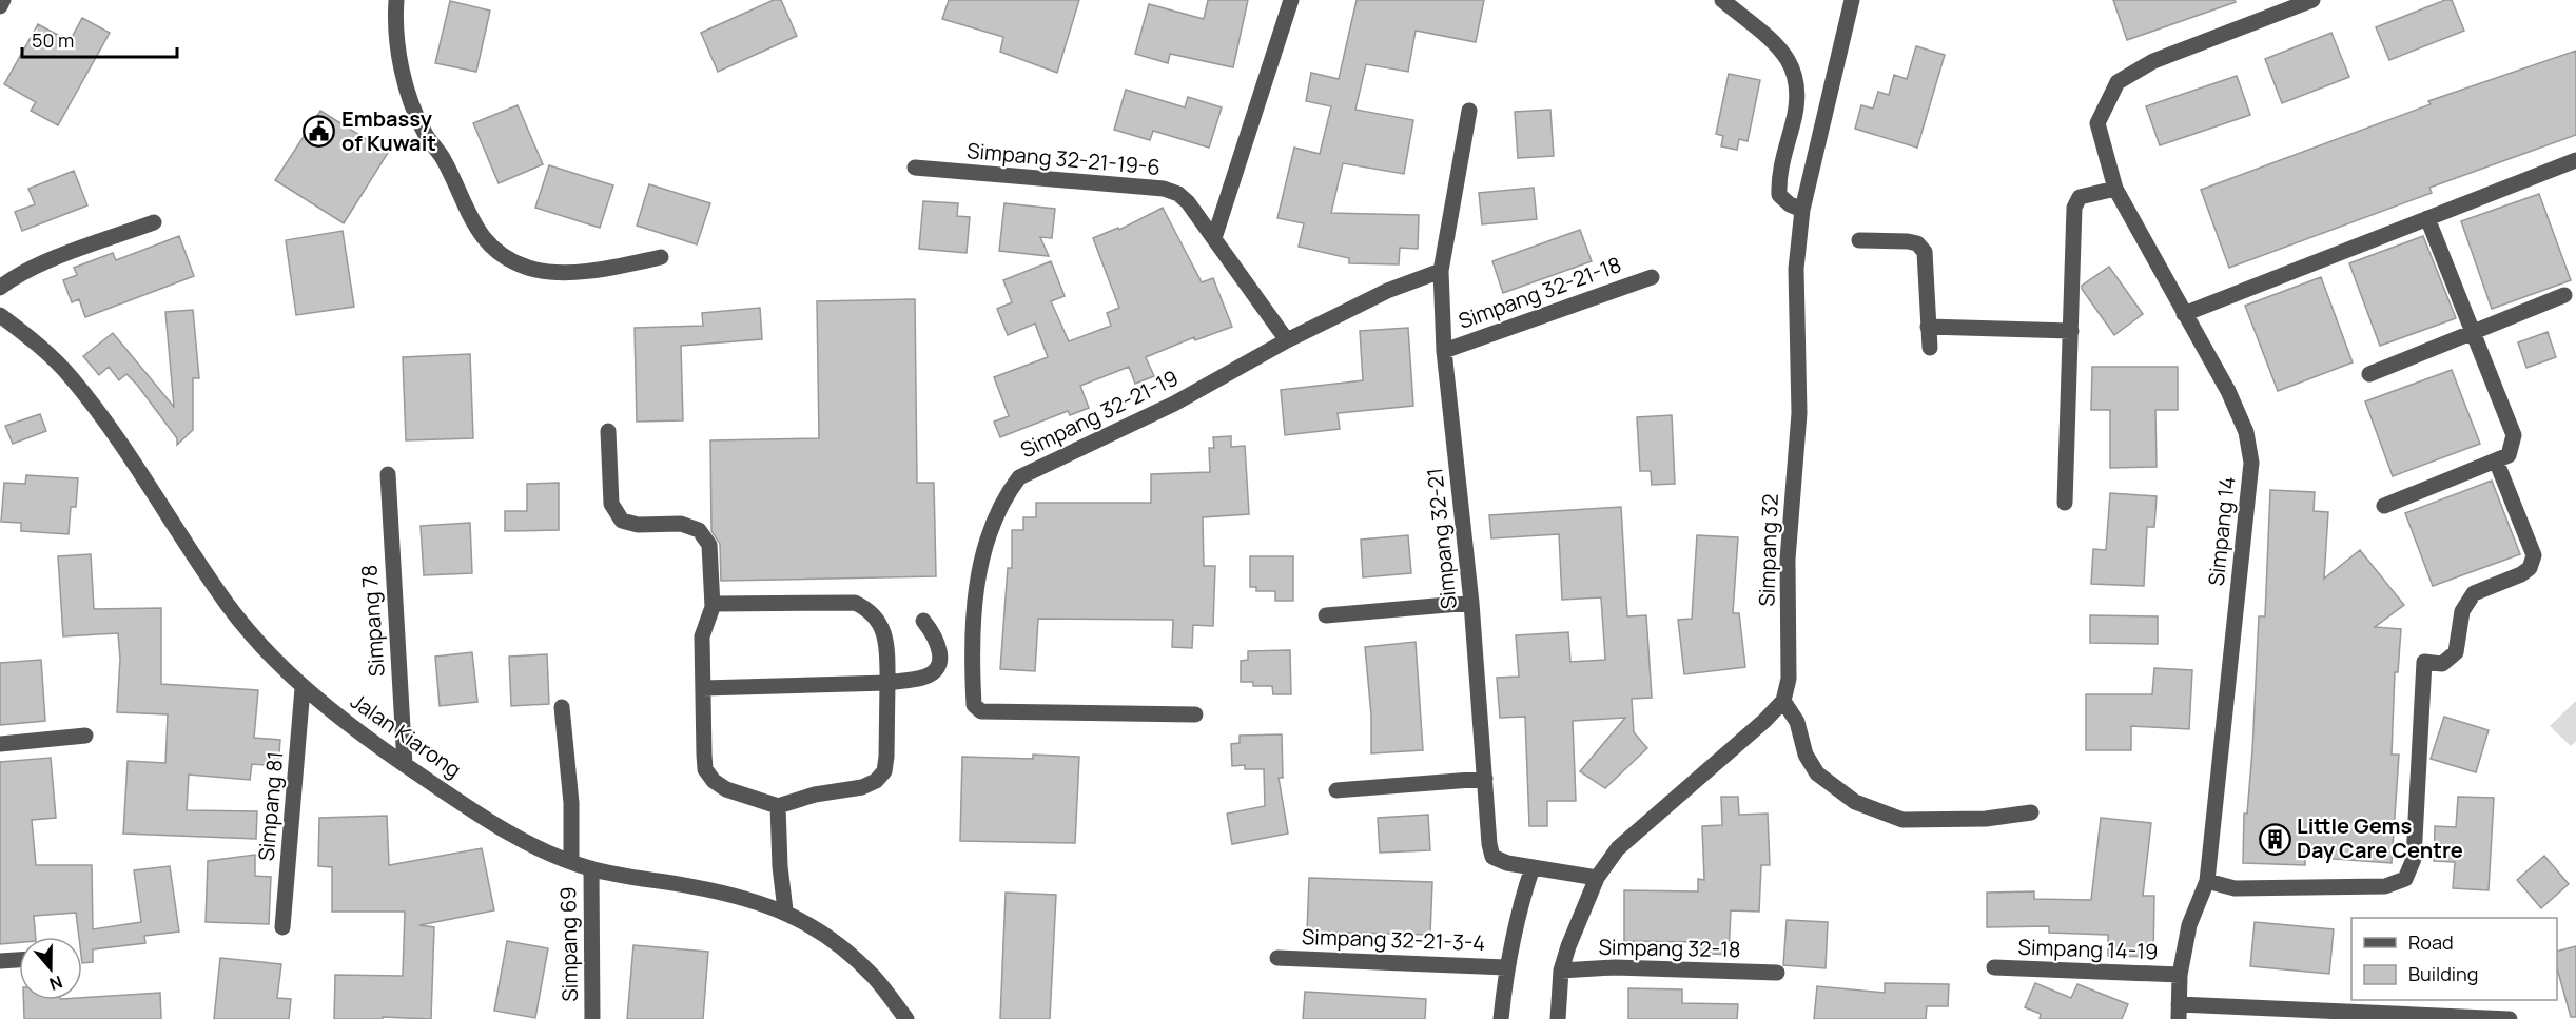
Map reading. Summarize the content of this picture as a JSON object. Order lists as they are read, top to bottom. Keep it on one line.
{"streets":{"street":["Simpang 32-21-19-6","Simpang 32-21-18","Simpang 32-21-19","Simpang 14","Simpang 32-21","Simpang 32","Simpang 78","Jalan Kiarong","Simpang 81","Simpang 32-21-3-4","Simpang 69","Simpang 32-18","Simpang 14-19"]},"crossings":[["Simpang 32-21-19-6","Simpang 32-21-19"],["Simpang 32-21-18","Simpang 32-21"],["Simpang 32-21-19","Simpang 32-21"],["Simpang 14","Simpang 14-19"],["Simpang 78","Jalan Kiarong"],["Jalan Kiarong","Simpang 81"],["Jalan Kiarong","Simpang 69"]],"places":{"public building":["Embassy of Kuwait"],"building":["Little Gems Day Care Centre"]},"legend":["Road","Building"],"scale_bar":"50 m","north":"bottom"}
